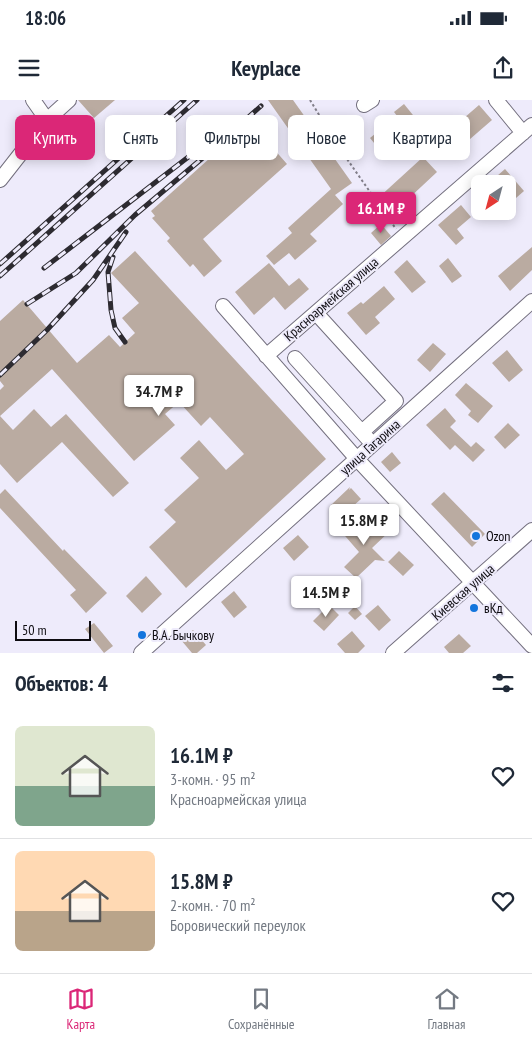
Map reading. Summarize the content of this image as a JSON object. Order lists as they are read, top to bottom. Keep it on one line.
{"streets":{"street":["Красноармейская улица","улица Гагарина","Киевская улица"]},"places":["Ozon","вКд","В.А. Бычкову"],"scale_bar":"50 m","north":"bottom left","page":{"status":"18:06","header":"Keyplace","chip":["Купить","Снять","Фильтры","Новое","Квартира"],"price":["16.1M ₽","34.7M ₽","15.8M ₽","14.5M ₽"],"scale":"50 m","heading":"Объектов: 4","list":[{"name":"16.1M ₽","note":"3-комн. · 95 m² · Красноармейская улица"},{"name":"15.8M ₽","note":"2-комн. · 70 m² · Боровический переулок"}],"tabs":["Карта","Сохранённые","Главная"]}}
